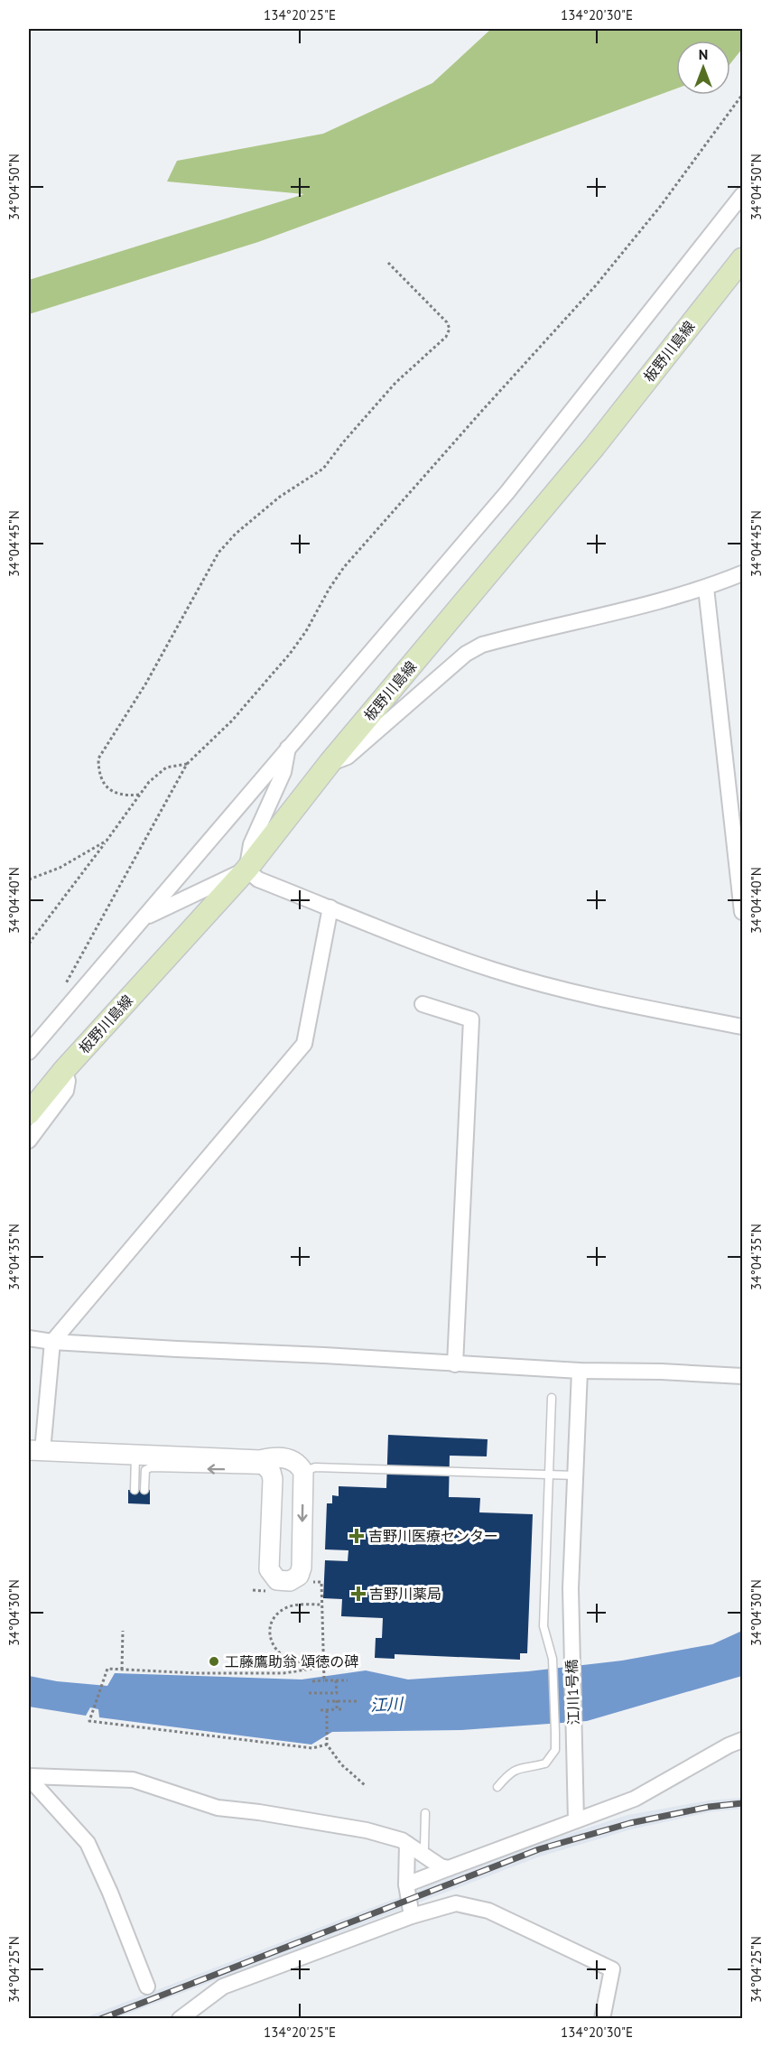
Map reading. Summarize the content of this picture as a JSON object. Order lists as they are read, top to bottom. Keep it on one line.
{"streets":{"main road":["板野川島線"],"street":["江川1号橋"]},"water":["江川"],"places":{"health":["吉野川医療センター","吉野川薬局"],"other":["工藤鷹助翁 頌徳の碑"]},"north":"top","coordinates":["134°20'25\"E","134°20'30\"E","34°04'50\"N","34°04'45\"N","34°04'40\"N","34°04'35\"N","34°04'30\"N","34°04'25\"N"]}
